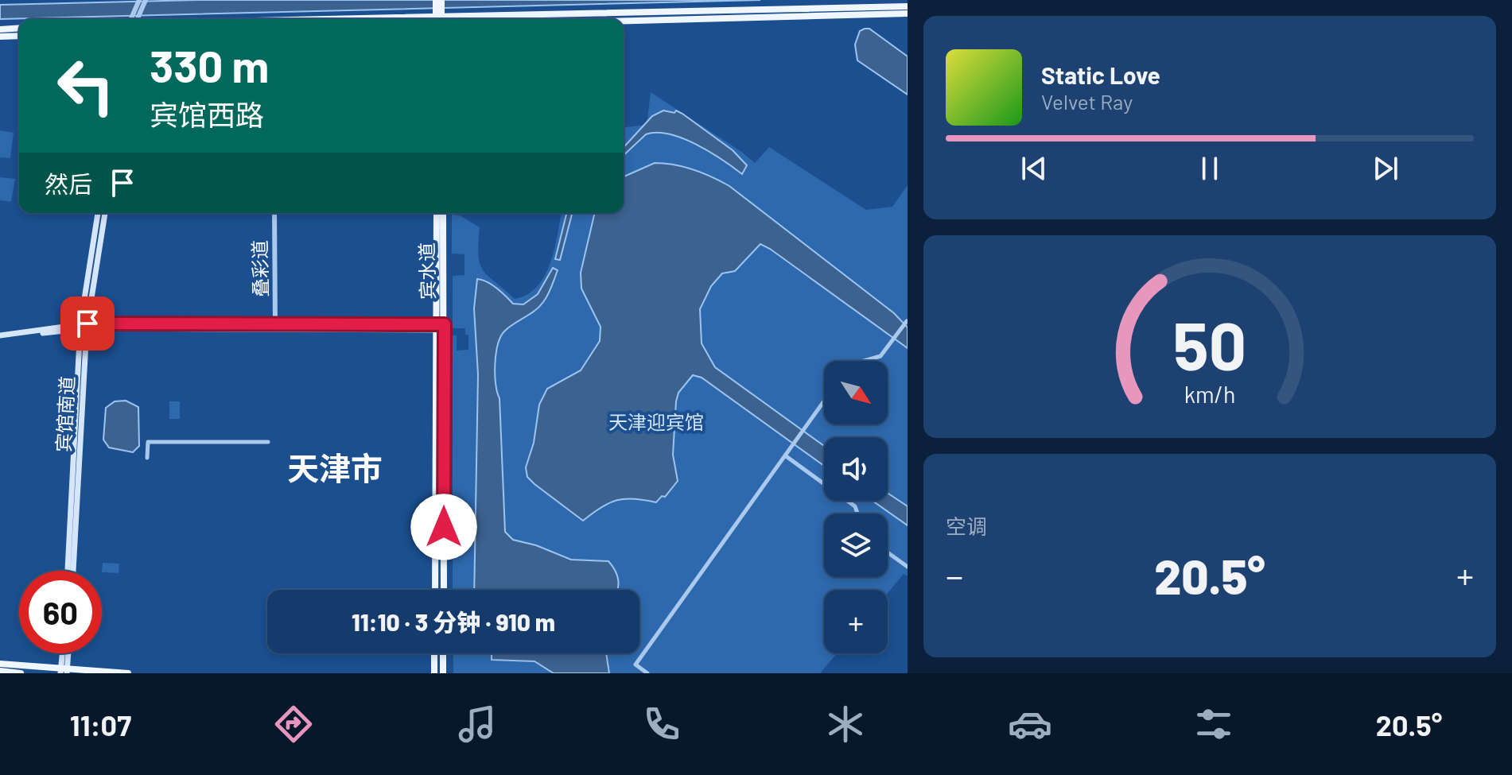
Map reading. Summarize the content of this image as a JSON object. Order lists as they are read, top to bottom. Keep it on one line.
{"streets":{"main road":["宾水道","宾馆南道"],"street":["叠彩道"]},"districts":["天津市"],"parks":["天津迎宾馆"],"north":"bottom right","page":{"turn":["330 m","宾馆西路"],"song":["Static Love","Velvet Ray"],"then":"然后","map_buttons":"+","tile":"空调","heat":["−","20.5°","+"],"limit":"60","trip":"11:10 · 3 分钟 · 910 m","tabs":["11:07","20.5°"],"gauge":["50","km/h"]}}
